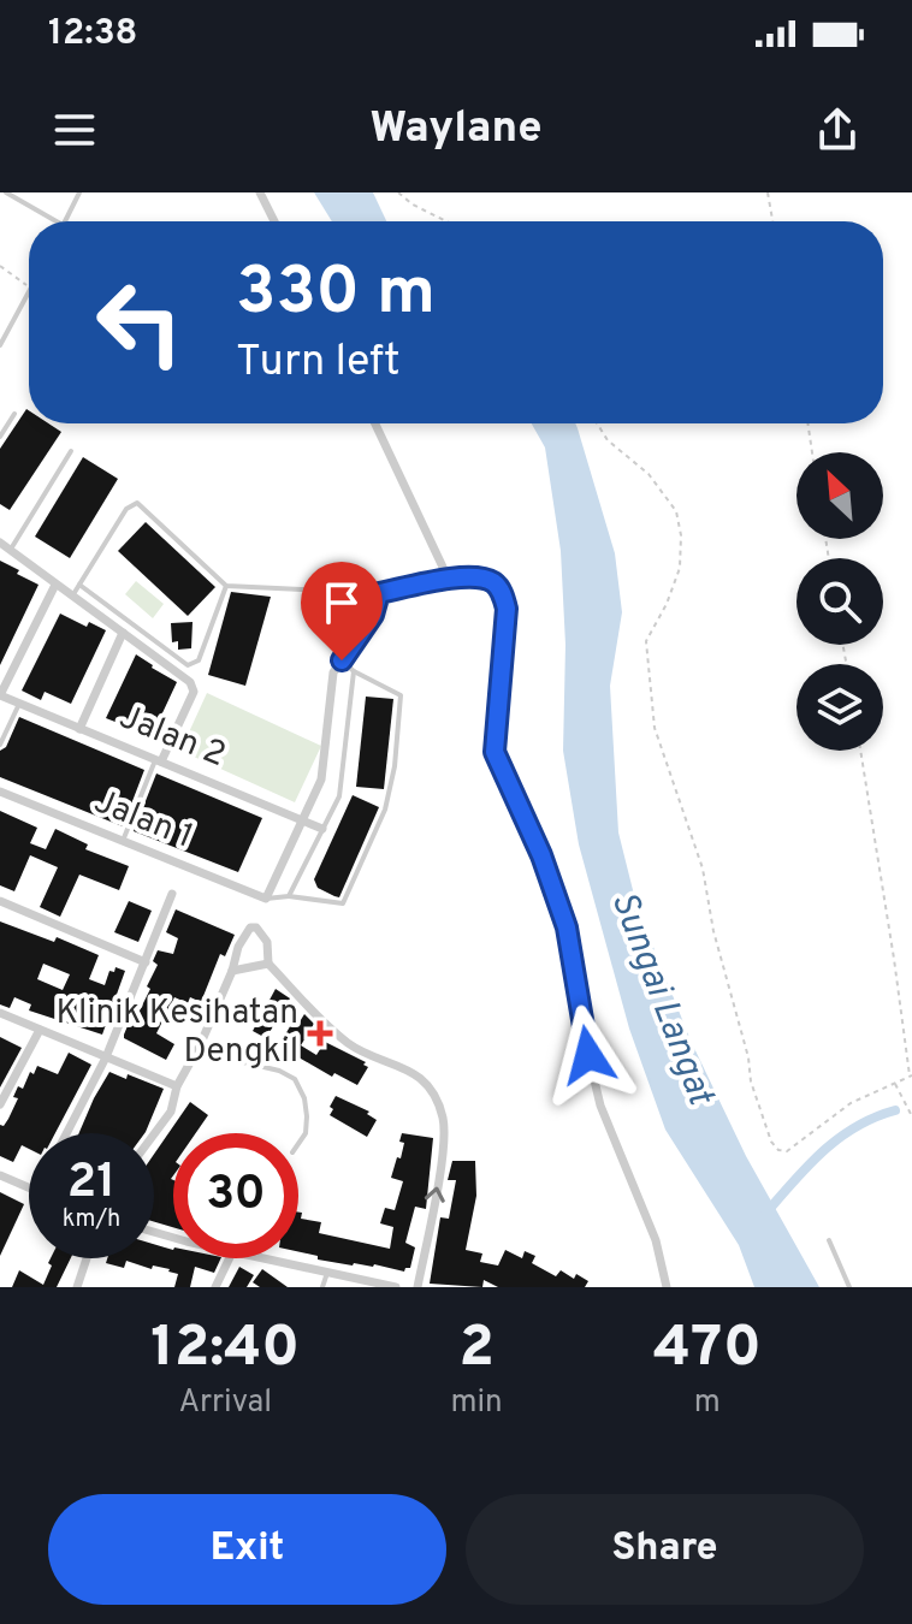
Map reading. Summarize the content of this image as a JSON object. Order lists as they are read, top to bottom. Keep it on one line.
{"streets":{"street":["Jalan 2","Jalan 1"]},"water":["Sungai Langat"],"places":{"health":["Klinik Kesihatan Dengkil"]},"north":"top left","page":{"status":"12:38","header":"Waylane","turn":["330 m","Turn left"],"speed":"21 km/h","limit":"30","eta":["12:40","Arrival","2","min","470","m"],"buttons":["Exit","Share"]}}
